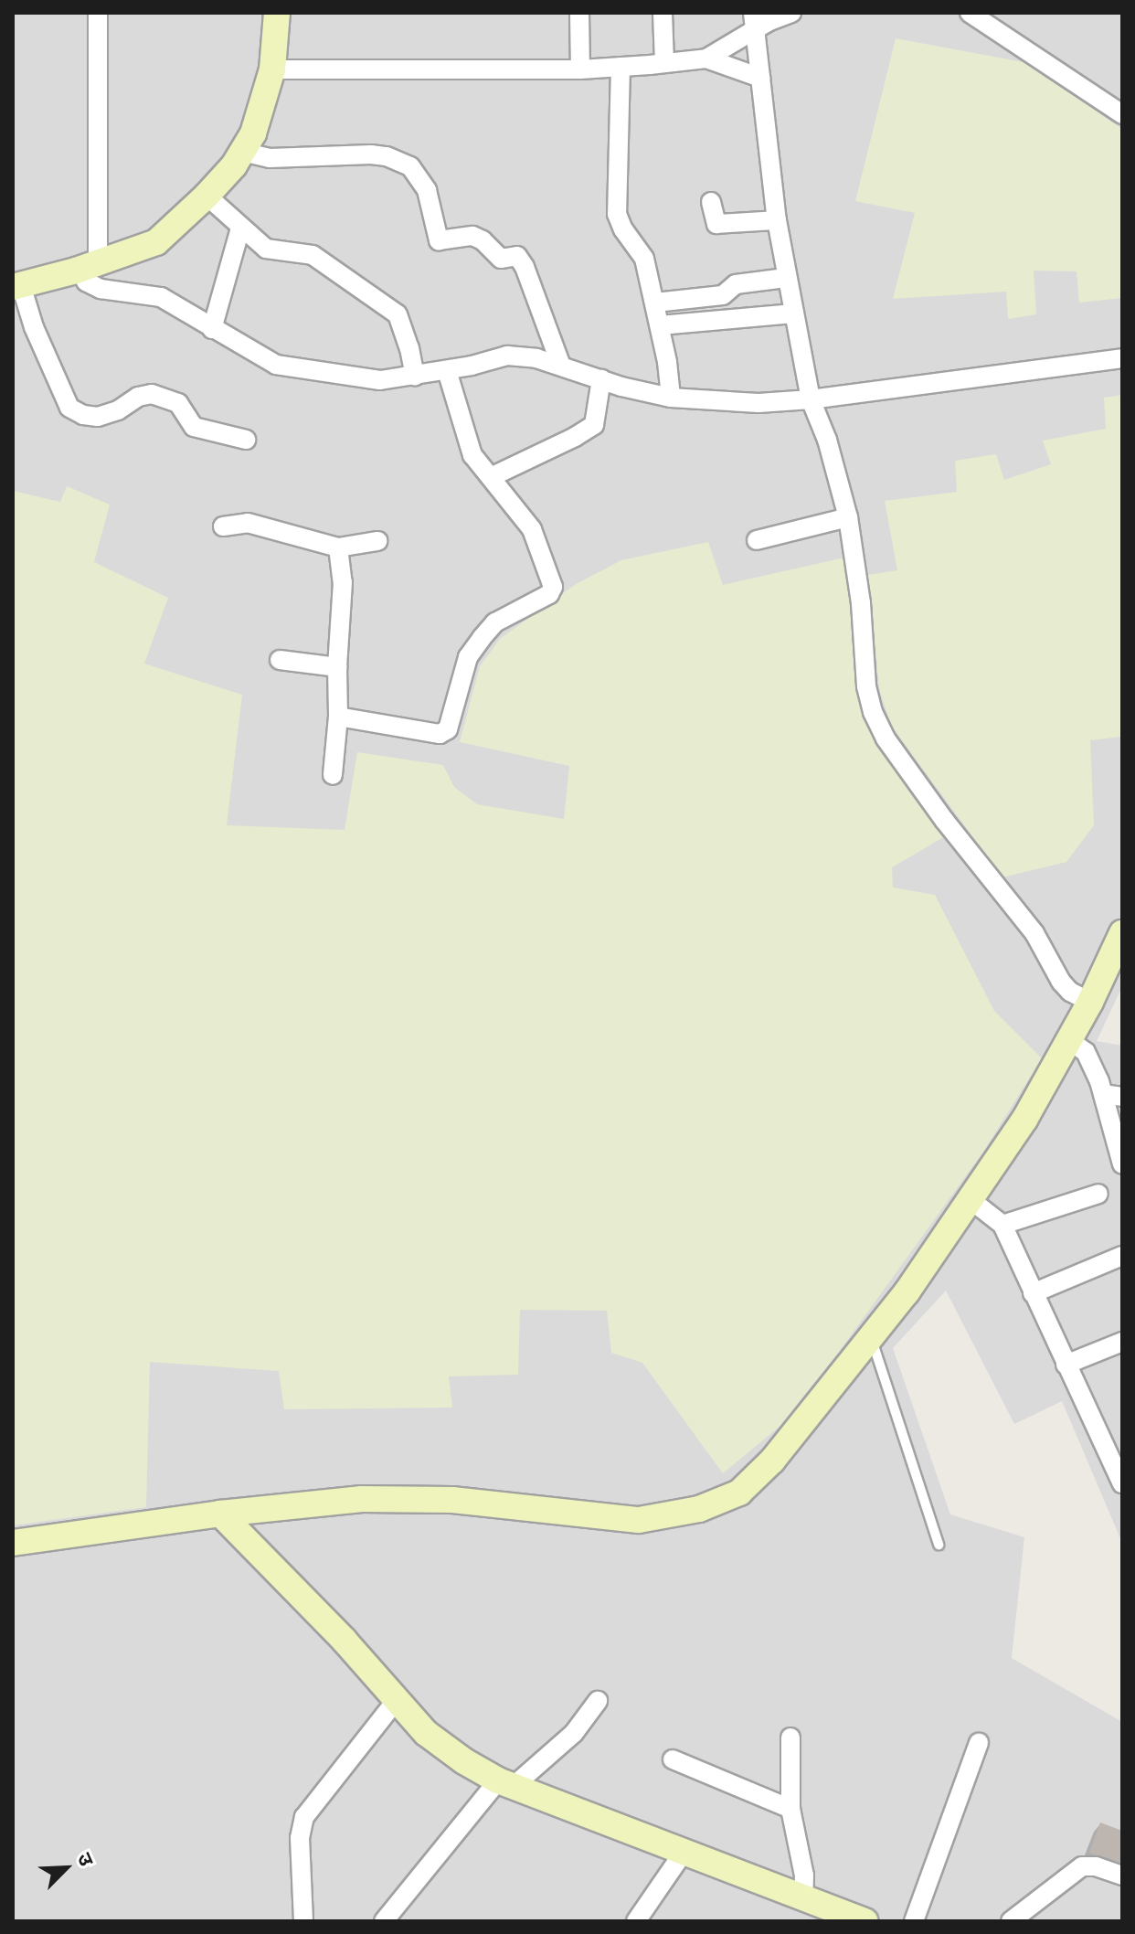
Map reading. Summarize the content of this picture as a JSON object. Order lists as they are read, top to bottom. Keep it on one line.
{"north":"top right"}
